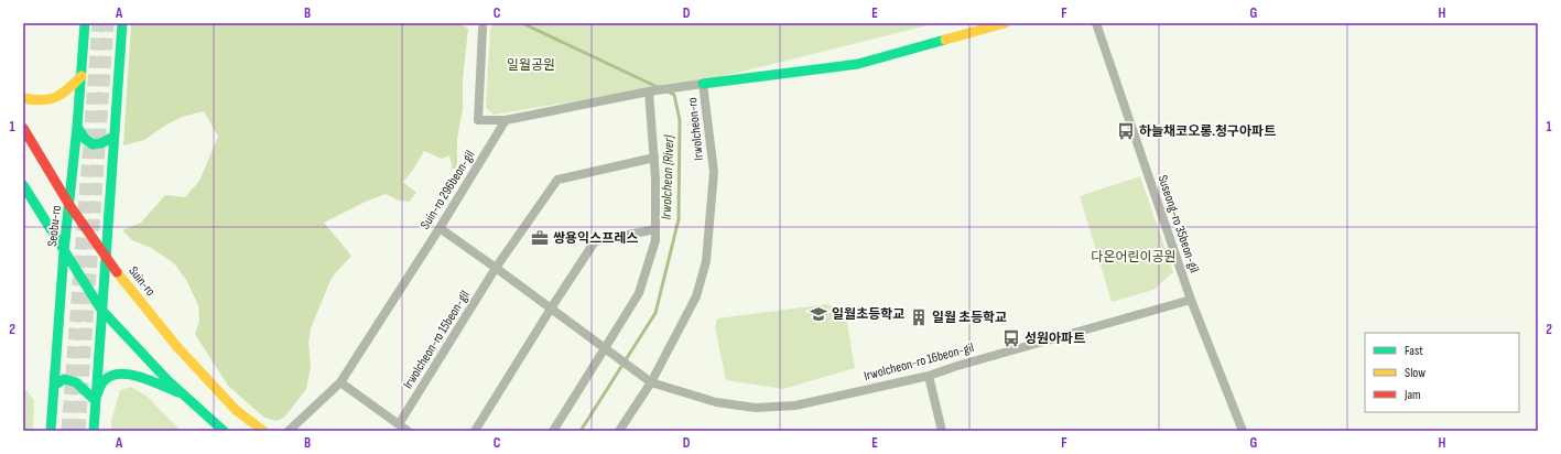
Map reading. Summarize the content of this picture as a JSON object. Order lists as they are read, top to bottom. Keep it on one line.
{"streets":{"street":["Irwolcheon-ro","Suin-ro 296beon-gil","Suseong-ro 35beon-gil","Seobu-ro","Suin-ro","Irwolcheon-ro 15beon-gil","Irwolcheon-ro 16beon-gil"]},"crossings":[["Irwolcheon-ro","Irwolcheon-ro 16beon-gil"],["Suseong-ro 35beon-gil","Irwolcheon-ro 16beon-gil"],["Seobu-ro","Suin-ro"]],"water":["Irwolcheon (River)"],"parks":["일월공원","다온어린이공원"],"places":{"bus stop":["하늘채코오롱.청구아파트","성원아파트"],"office":["쌍용익스프레스"],"school or university":["일월초등학교"],"building":["일월 초등학교"]},"legend":["Fast","Slow","Jam"],"grid":{"columns":["A","B","C","D","E","F","G","H"],"rows":["1","2"]}}
